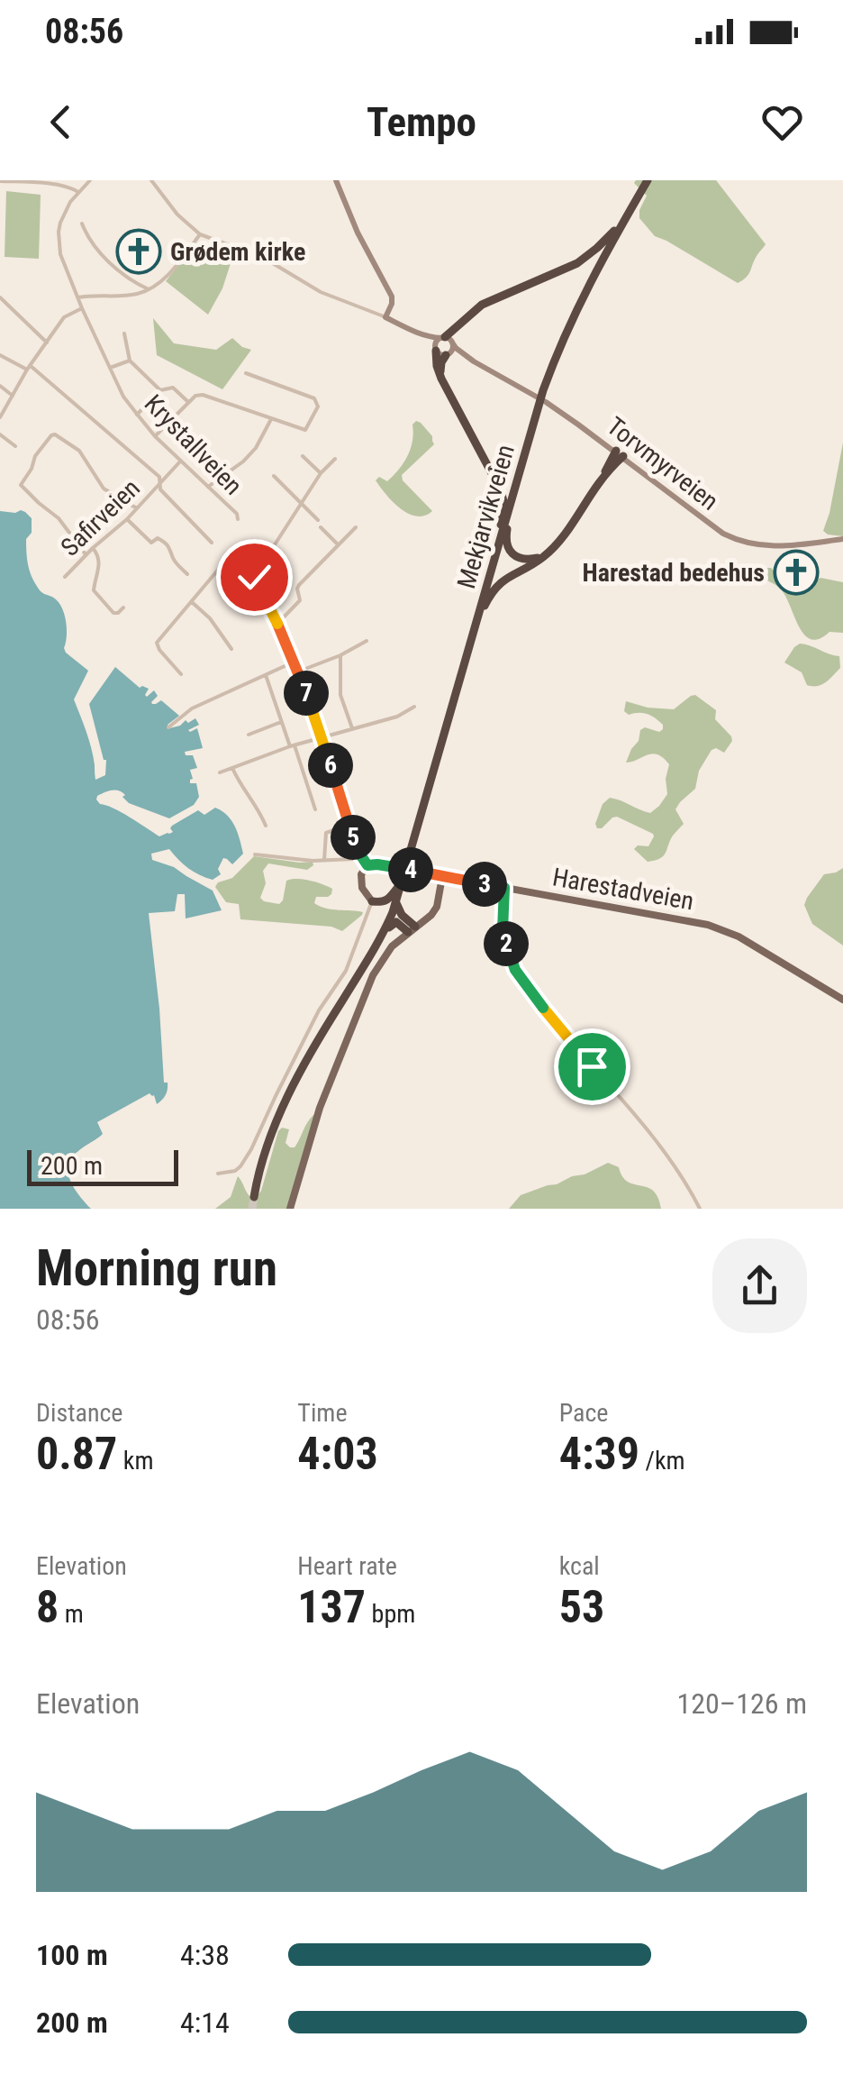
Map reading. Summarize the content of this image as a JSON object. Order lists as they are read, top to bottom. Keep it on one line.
{"streets":{"highway":["Mekjarvikveien"],"main road":["Torvmyrveien","Harestadveien"],"street":["Krystallveien","Safirveien"]},"crossings":[["Krystallveien","Safirveien"]],"places":{"church":["Grødem kirke","Harestad bedehus"]},"scale_bar":"200 m","page":{"status":"08:56","header":"Tempo","pins":["7","6","5","4","3","2"],"scale":"200 m","heading":["Morning run","08:56"],"stats":[["Distance","0.87 km"],["Time","4:03"],["Pace","4:39 /km"],["Elevation","8 m"],["Heart rate","137 bpm"],["kcal","53"]],"chart":["Elevation","120–126 m"],"list":[{"name":"100 m","note":"4:38"},{"name":"200 m","note":"4:14"}]}}
